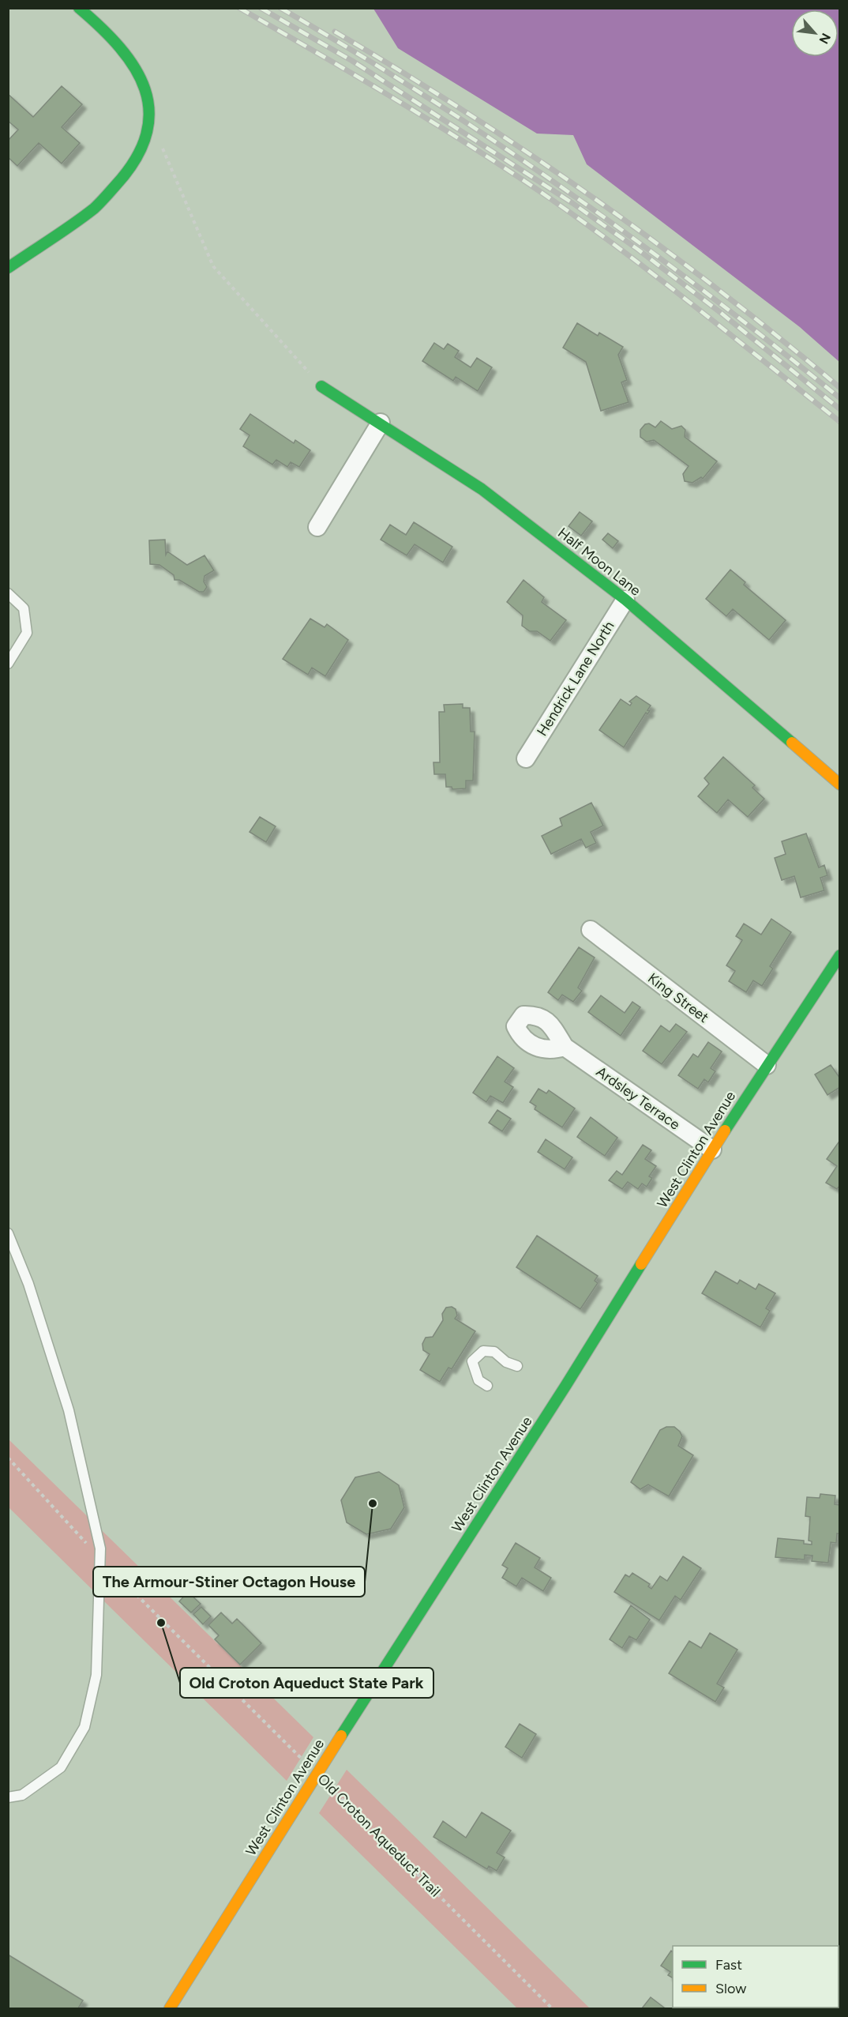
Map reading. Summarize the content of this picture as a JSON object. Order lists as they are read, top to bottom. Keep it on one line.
{"streets":{"street":["Half Moon Lane","Hendrick Lane North","King Street","Ardsley Terrace","West Clinton Avenue"],"path":["Old Croton Aqueduct Trail"]},"crossings":[["Half Moon Lane","Hendrick Lane North"],["King Street","West Clinton Avenue"],["Ardsley Terrace","West Clinton Avenue"],["West Clinton Avenue","Old Croton Aqueduct Trail"]],"places":["The Armour-Stiner Octagon House","Old Croton Aqueduct State Park"],"legend":["Fast","Slow"],"north":"bottom right"}
